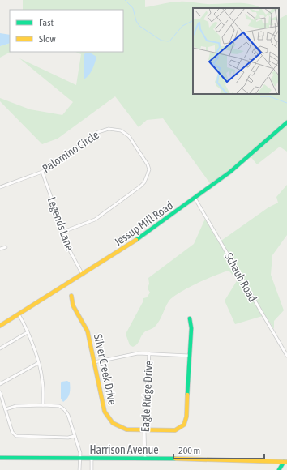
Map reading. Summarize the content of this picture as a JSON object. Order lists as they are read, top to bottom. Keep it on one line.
{"streets":{"street":["Palomino Circle","Legends Lane","Jessup Mill Road","Schaub Road","Silver Creek Drive","Eagle Ridge Drive","Harrison Avenue"]},"crossings":[["Palomino Circle","Legends Lane"],["Legends Lane","Jessup Mill Road"],["Jessup Mill Road","Schaub Road"],["Silver Creek Drive","Eagle Ridge Drive"],["Eagle Ridge Drive","Harrison Avenue"]],"legend":["Fast","Slow"],"scale_bar":"200 m"}
